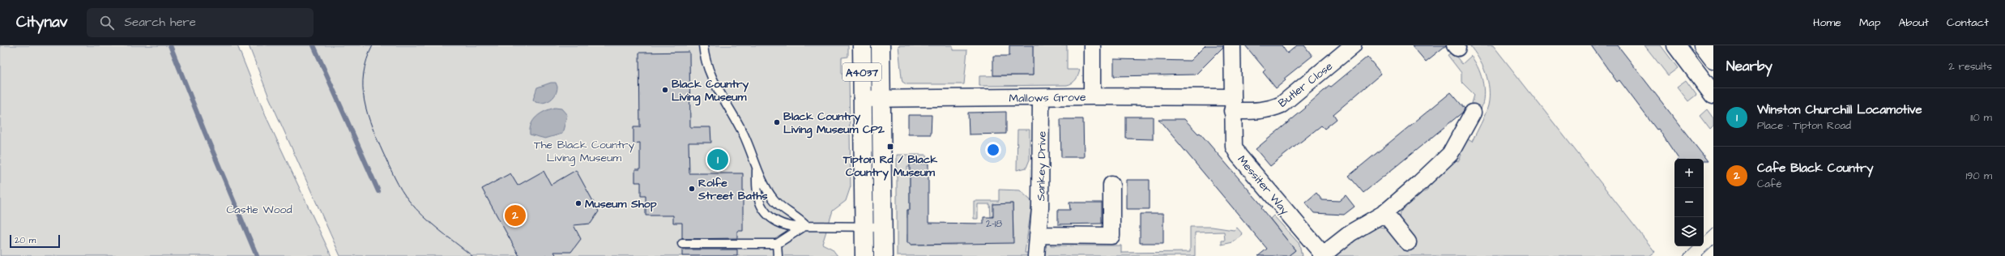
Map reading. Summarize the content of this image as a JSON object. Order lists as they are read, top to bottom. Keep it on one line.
{"streets":{"main road":["A4037"],"street":["Butler Close","Mallows Grove","Sankey Drive","Messiter Way"]},"crossings":[["A4037","Mallows Grove"],["Butler Close","Mallows Grove"],["Butler Close","Messiter Way"],["Mallows Grove","Sankey Drive"],["Mallows Grove","Messiter Way"]],"parks":["The Black Country Living Museum","Castle Wood"],"places":{"other":["Black Country Living Museum","Black Country Living Museum CP2","Rolfe Street Baths","Museum Shop"],"transit":["Tipton Rd / Black Country Museum"]},"house_numbers":["2-18"],"scale_bar":"20 m","page":{"header":"Citynav","search":"Search here","nav":["Home","Map","About","Contact"],"heading":["Nearby","2 results"],"list":[{"mark":"1","name":"Winston Churchill Locamotive","note":"Place · Tipton Road","value":"110 m"},{"mark":"2","name":"Cafe Black Country","note":"Café","value":"190 m"}],"pins":["1","2"],"map_buttons":["+","−"],"scale":"20 m"}}
